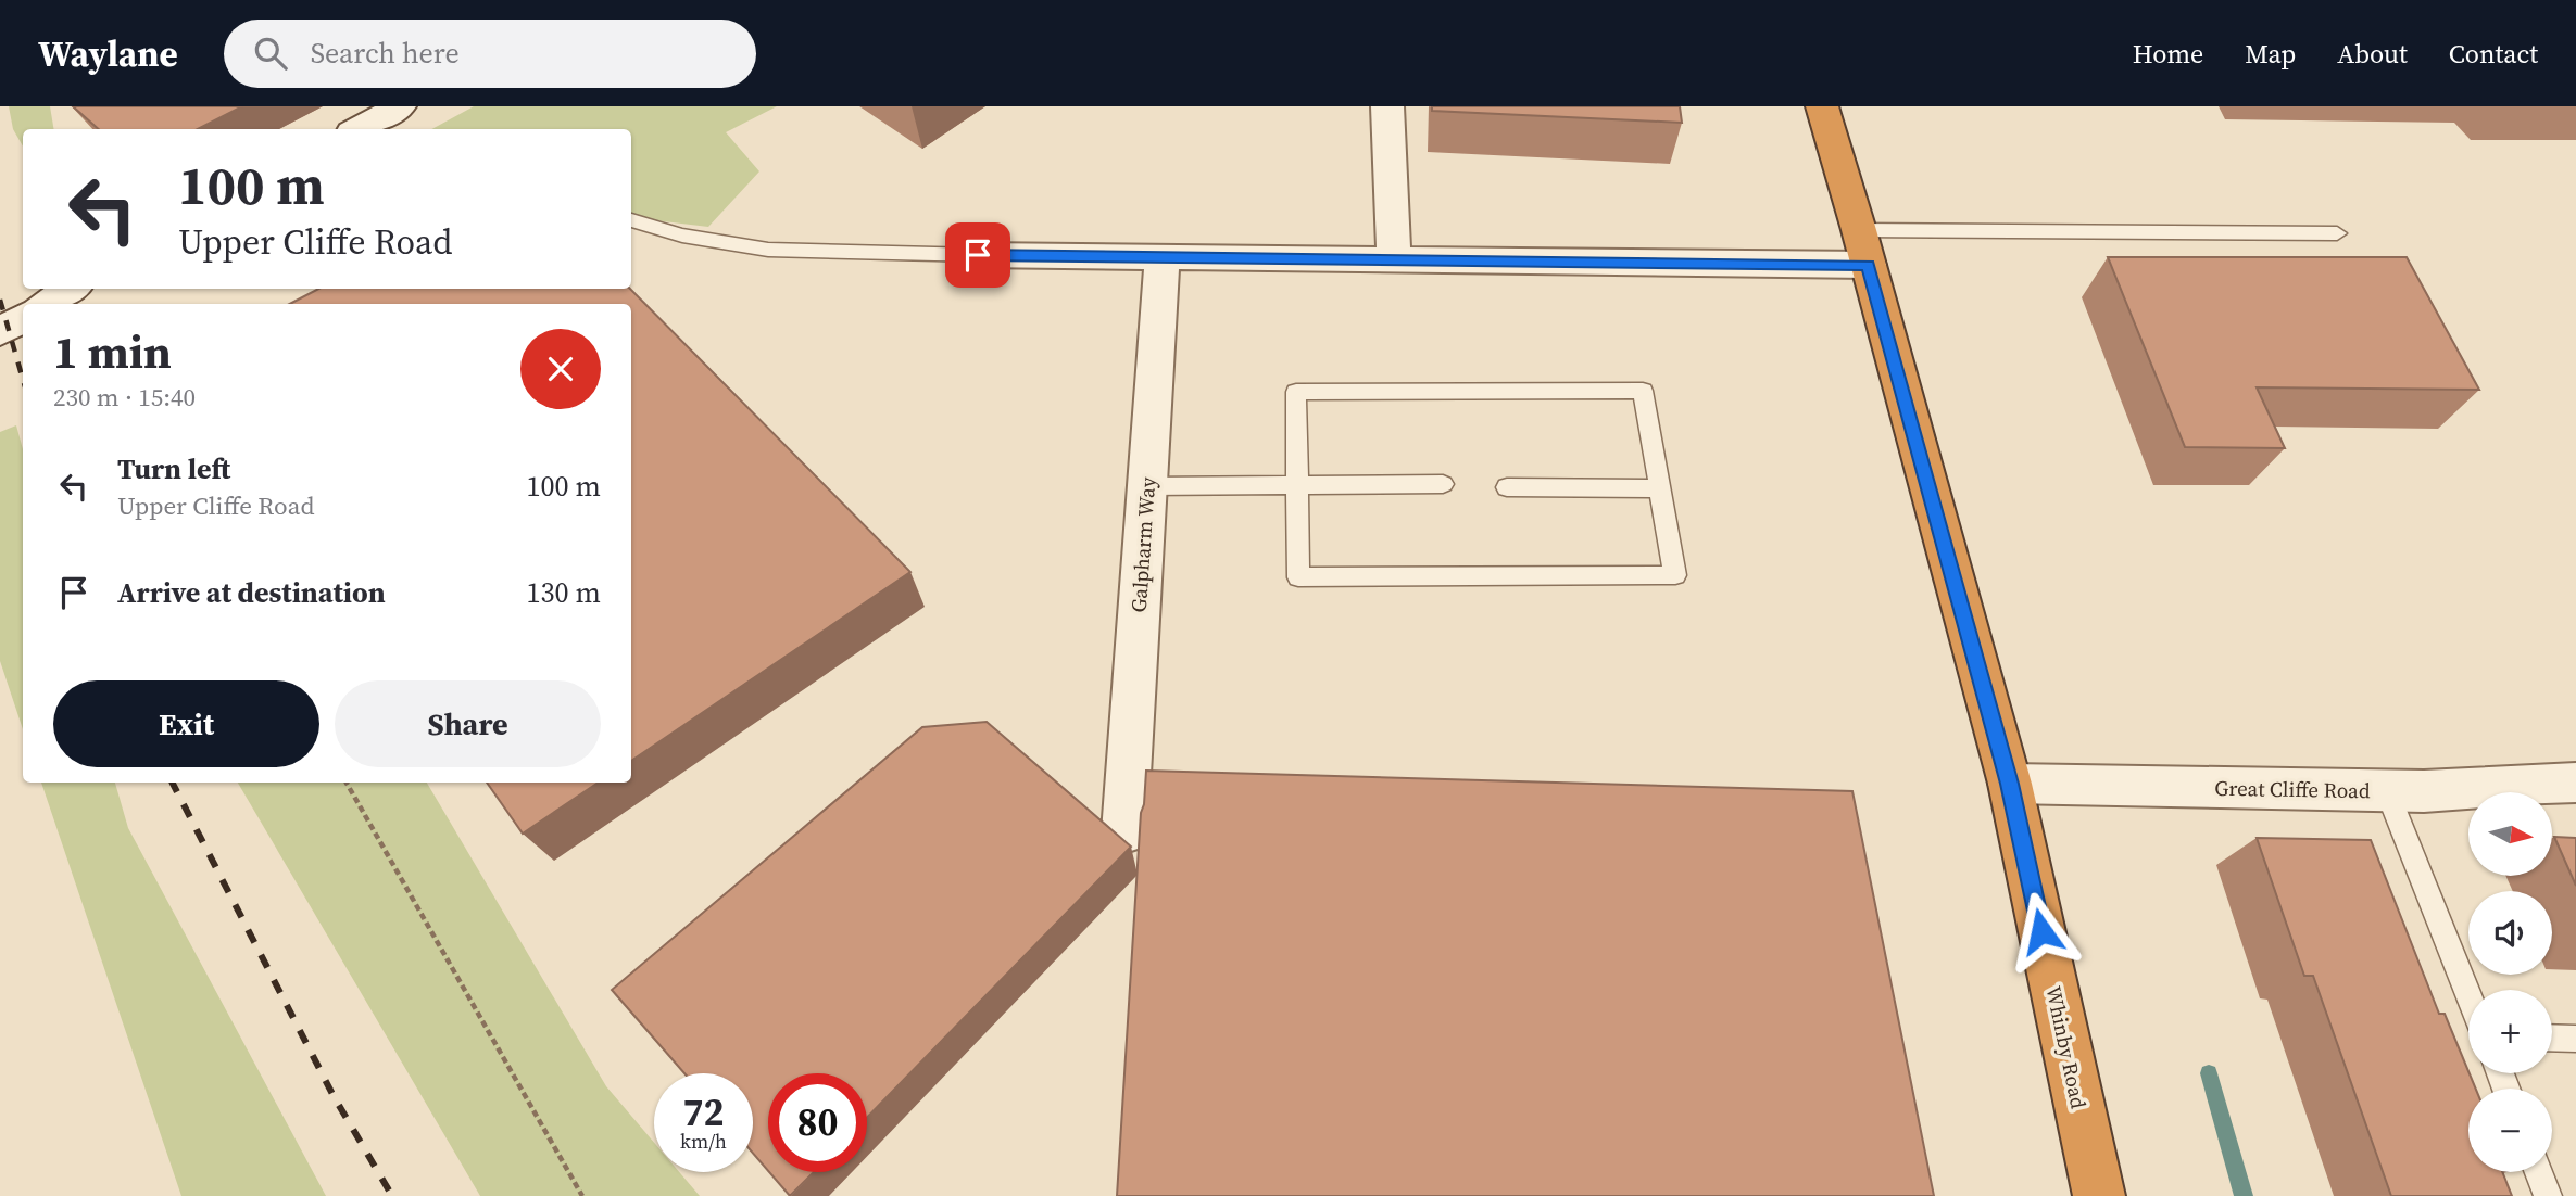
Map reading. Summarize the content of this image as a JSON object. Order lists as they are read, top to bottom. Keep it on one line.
{"streets":{"highway":["Whinby Road"],"street":["Galpharm Way","Great Cliffe Road"]},"crossings":[["Great Cliffe Road","Whinby Road"]],"north":"right","page":{"header":"Waylane","search":"Search here","nav":["Home","Map","About","Contact"],"turn":["100 m","Upper Cliffe Road"],"heading":["1 min","230 m · 15:40"],"list":[{"name":"Turn left","note":"Upper Cliffe Road","value":"100 m"},{"name":"Arrive at destination","value":"130 m"}],"buttons":["Exit","Share"],"map_buttons":["+","−"],"speed":"72 km/h","limit":"80"}}
